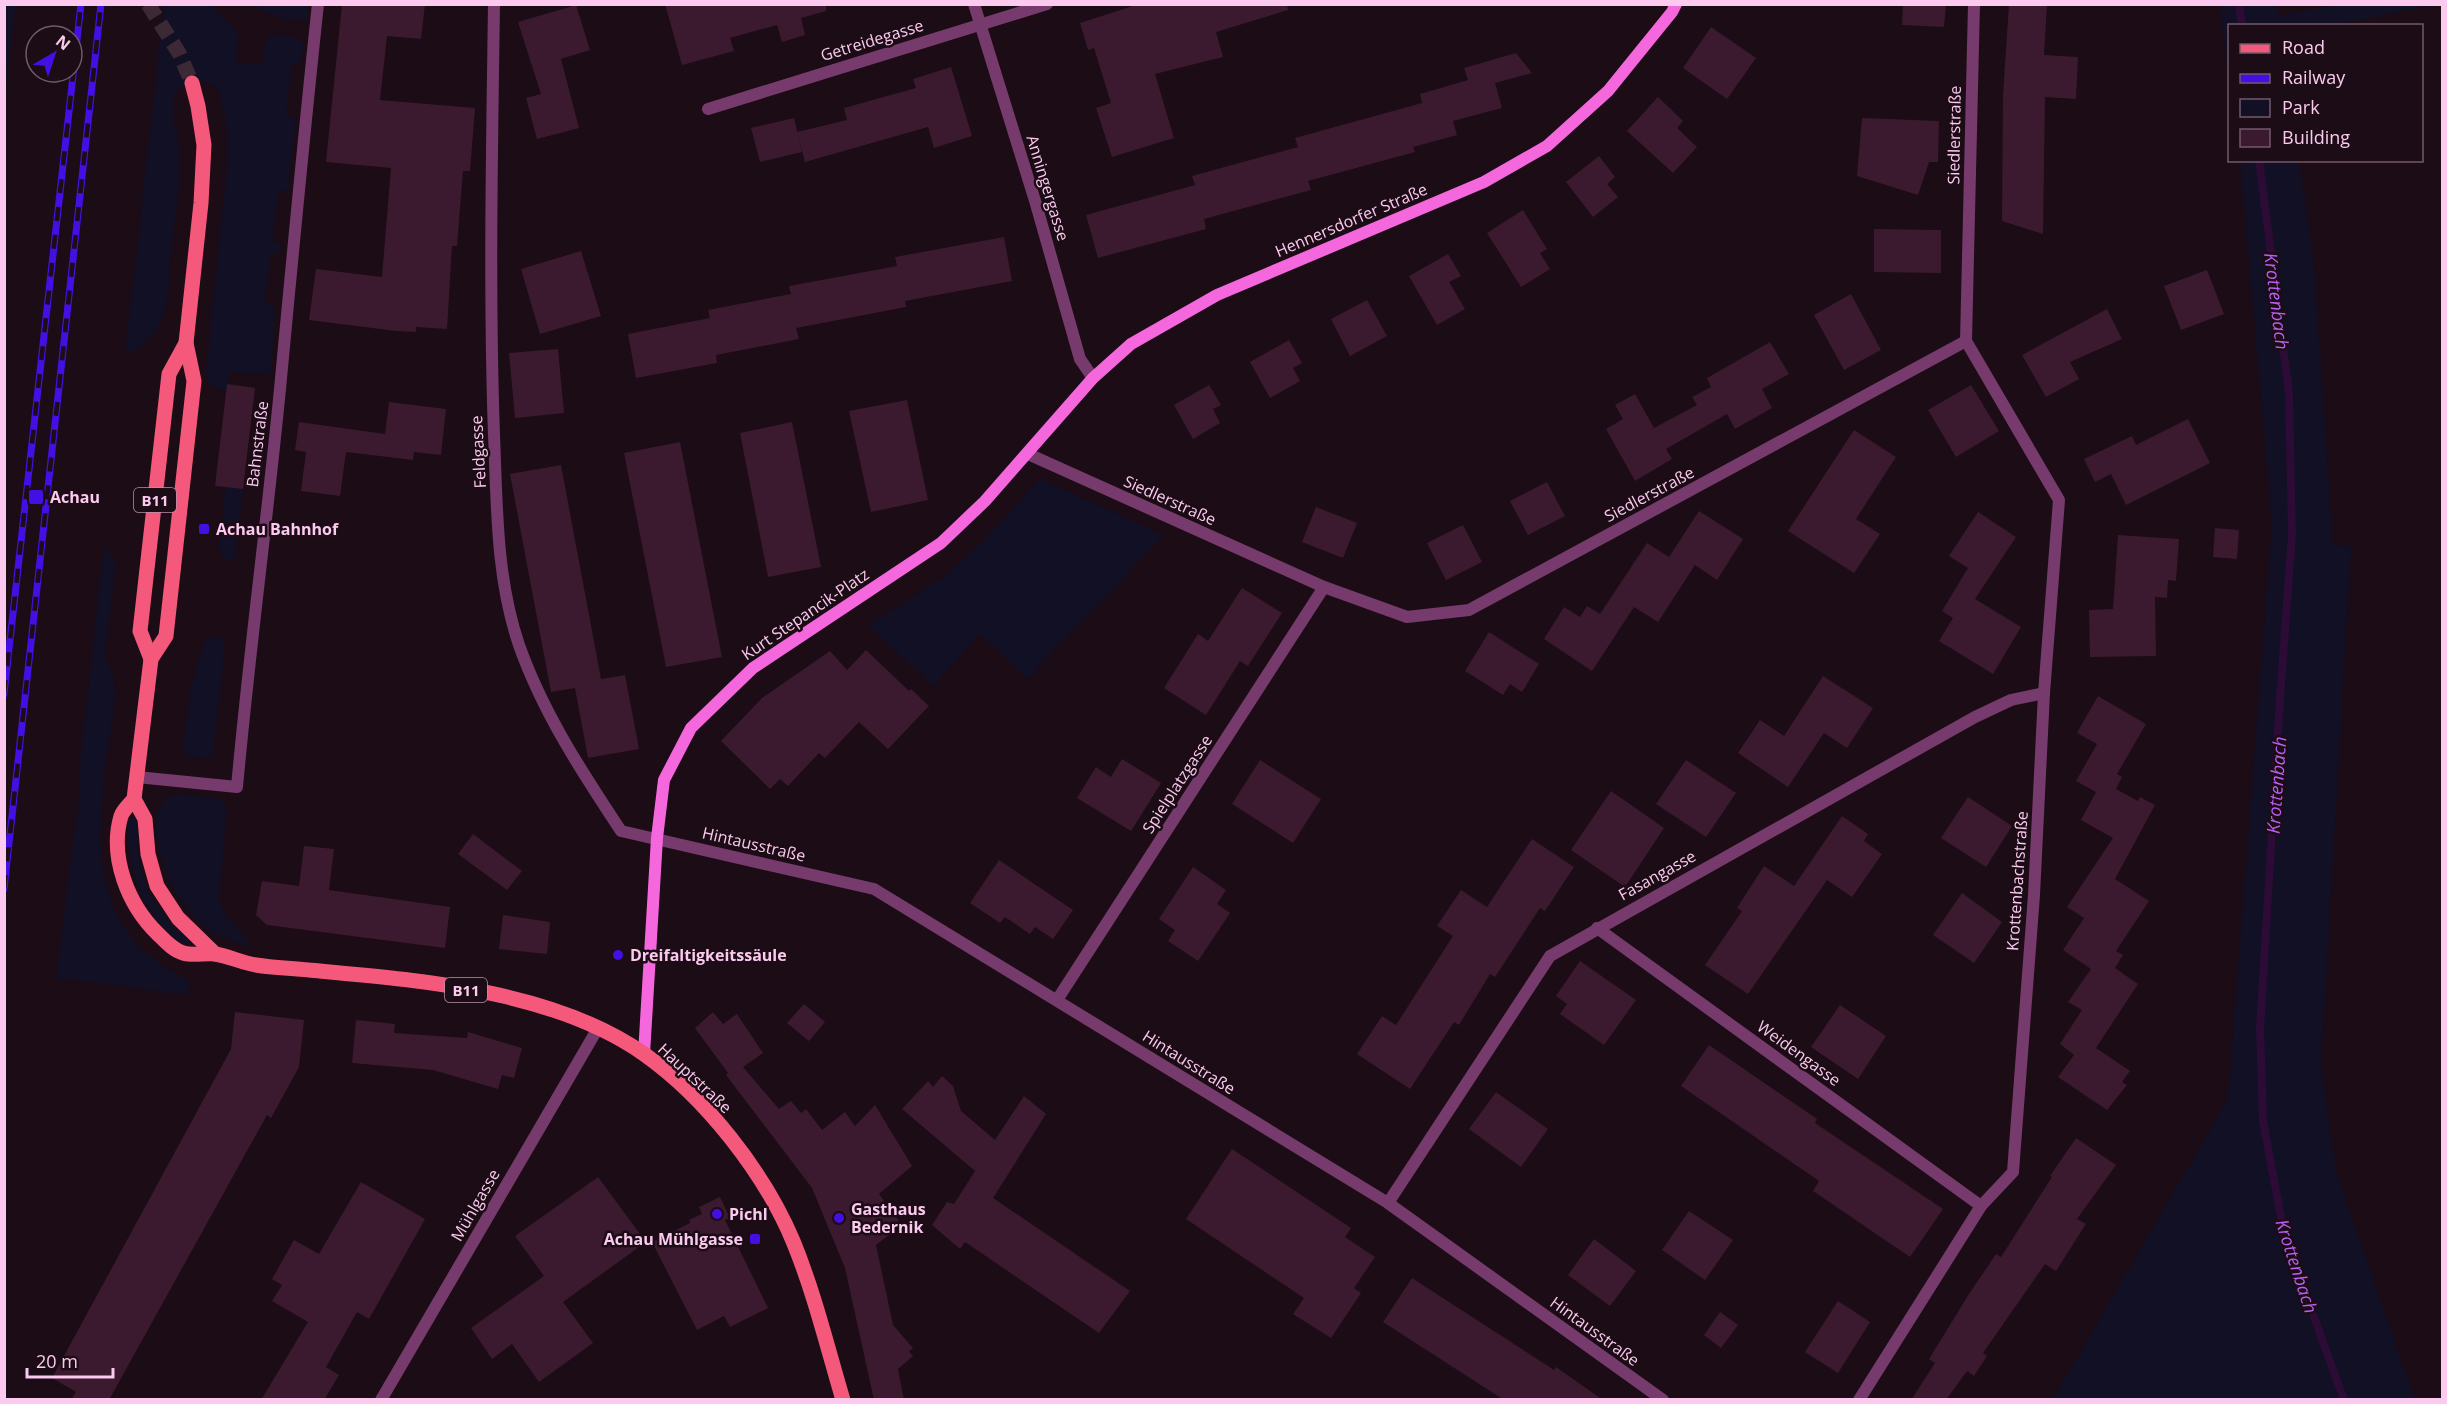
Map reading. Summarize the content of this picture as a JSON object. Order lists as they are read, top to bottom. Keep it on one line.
{"streets":{"main road":["B11","Hauptstraße"],"street":["Getreidegasse","Siedlerstraße","Anningergasse","Hennersdorfer Straße","Bahnstraße","Feldgasse","Kurt Stepancik-Platz","Spielplatzgasse","Hintausstraße","Fasangasse","Krottenbachstraße","Weidengasse","Mühlgasse"]},"crossings":[["Getreidegasse","Anningergasse"],["Siedlerstraße","Hennersdorfer Straße"],["Siedlerstraße","Kurt Stepancik-Platz"],["Siedlerstraße","Spielplatzgasse"],["Siedlerstraße","Krottenbachstraße"],["Anningergasse","Hennersdorfer Straße"],["Hennersdorfer Straße","Kurt Stepancik-Platz"],["Bahnstraße","B11"],["Feldgasse","Kurt Stepancik-Platz"],["Feldgasse","Hintausstraße"],["B11","Hauptstraße"],["Kurt Stepancik-Platz","Hintausstraße"],["Kurt Stepancik-Platz","Hauptstraße"],["Spielplatzgasse","Hintausstraße"],["Hintausstraße","Fasangasse"],["Fasangasse","Krottenbachstraße"],["Fasangasse","Weidengasse"],["Krottenbachstraße","Weidengasse"],["Hauptstraße","Mühlgasse"]],"water":["Krottenbach"],"places":{"transit":["Achau","Achau Bahnhof","Achau Mühlgasse"],"other":["Dreifaltigkeitssäule","Pichl","Gasthaus Bedernik"]},"legend":["Road","Railway","Park","Building"],"scale_bar":"20 m","north":"top right"}
